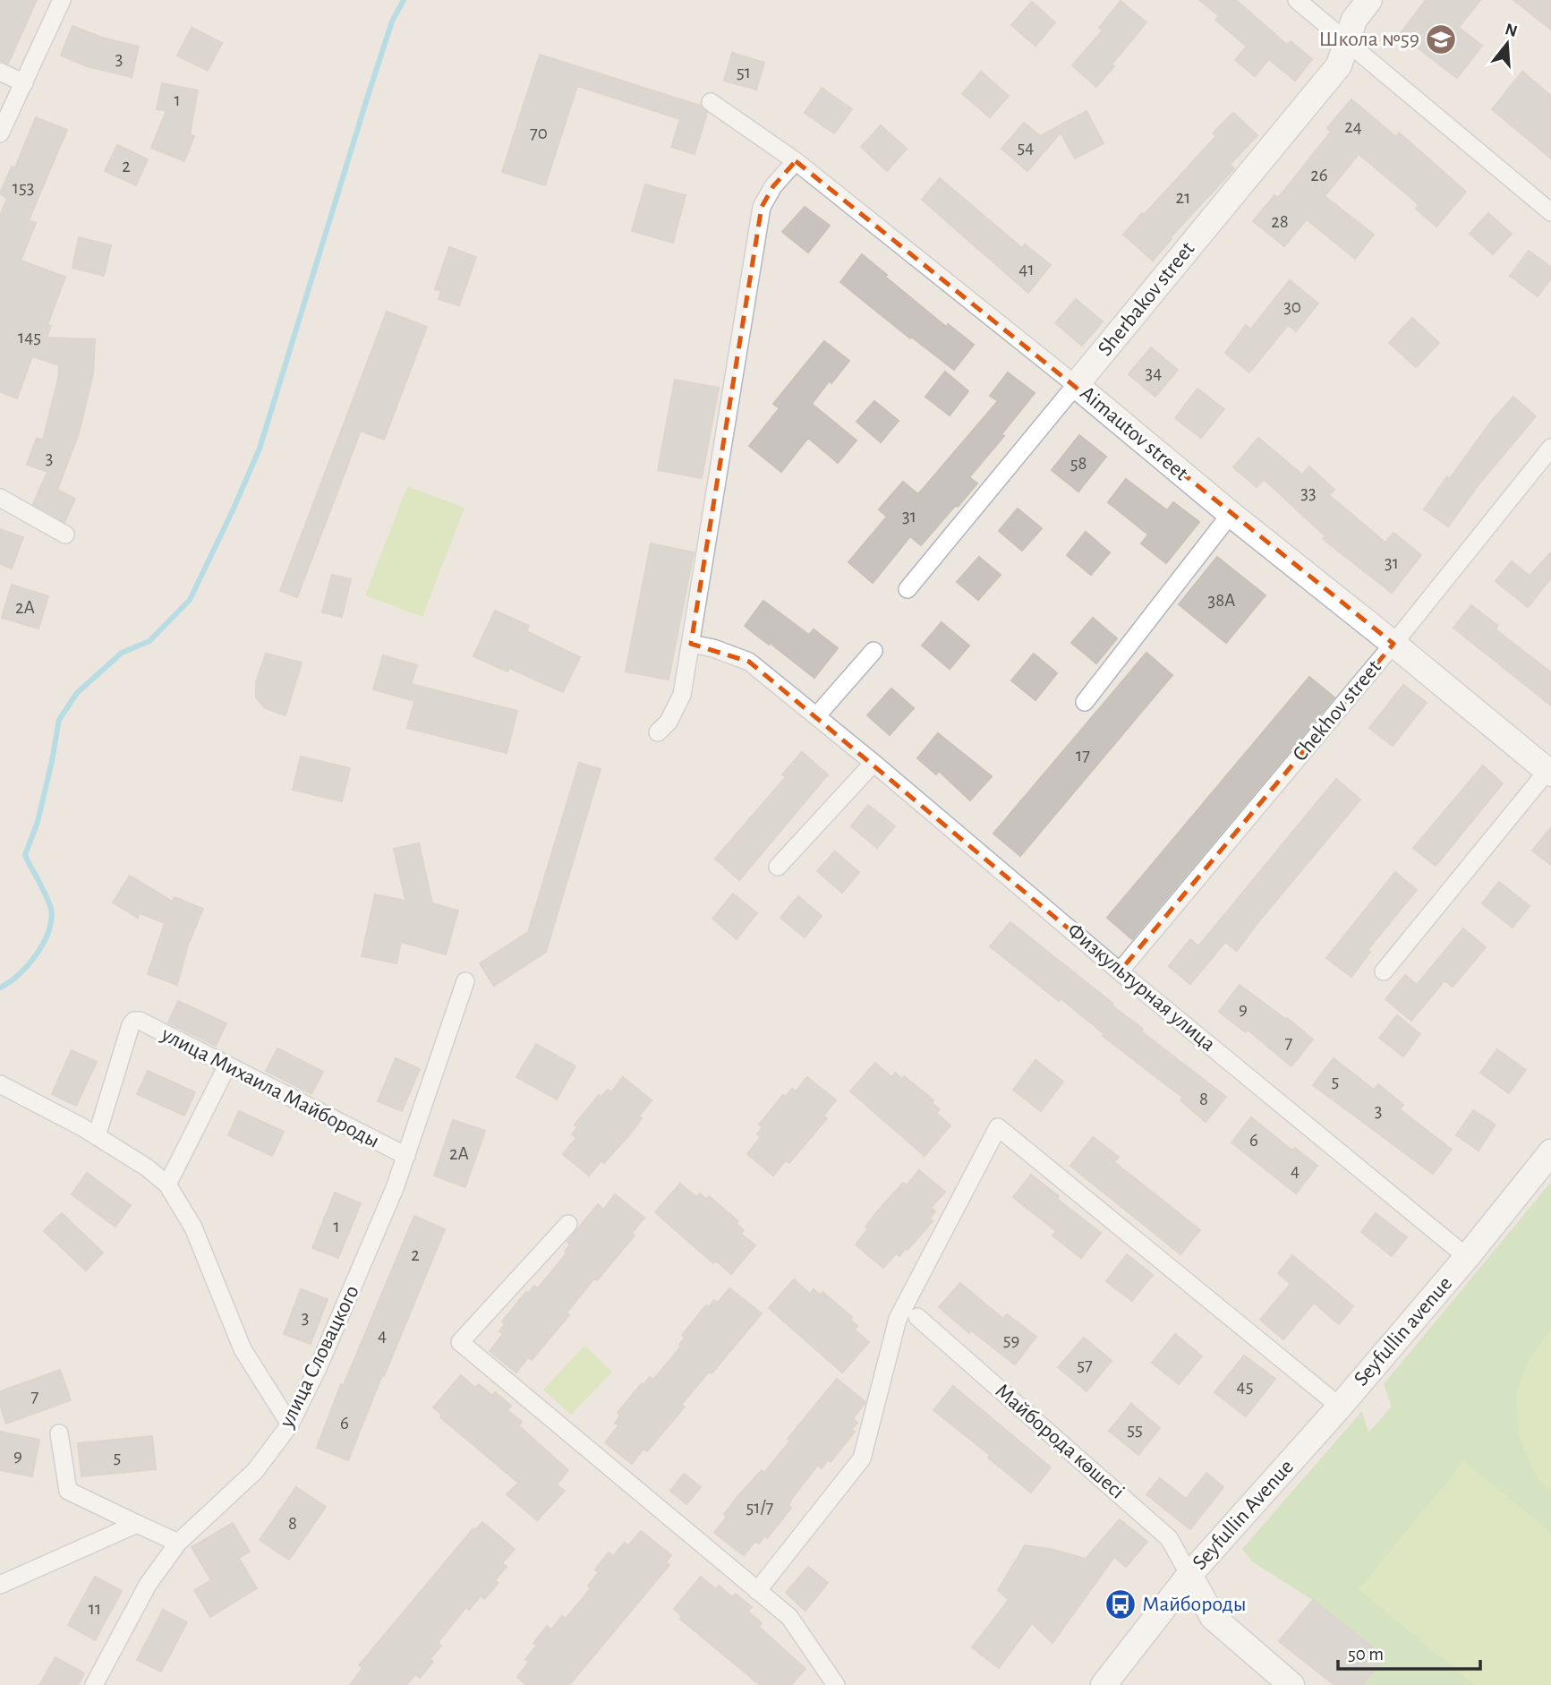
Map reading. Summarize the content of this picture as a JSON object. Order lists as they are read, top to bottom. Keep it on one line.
{"streets":{"street":["Sherbakov street","Aimautov street","Chekhov street","Физкультурная улица","улица Михаила Майбороды","Seyfullin avenue","улица Словацкого","Майборода көшесі","Seyfullin Avenue"]},"crossings":[["Sherbakov street","Aimautov street"],["Aimautov street","Chekhov street"],["Chekhov street","Физкультурная улица"],["Физкультурная улица","Seyfullin avenue"],["Физкультурная улица","Seyfullin Avenue"],["улица Михаила Майбороды","улица Словацкого"],["Seyfullin avenue","Seyfullin Avenue"],["Майборода көшесі","Seyfullin Avenue"]],"places":{"school or university":["Школа №59"],"bus stop":["Майбороды"]},"house_numbers":["3","51","1","24","70","54","2","26","153","21","28","41","30","145","34","3","58","33","31","31","38А","2А","17","9","7","5","8","3","6","2А","4","1","2","3","4","59","57","45","7","6","55","9","5","51/7","8","11"],"scale_bar":"50 m","north":"top"}
